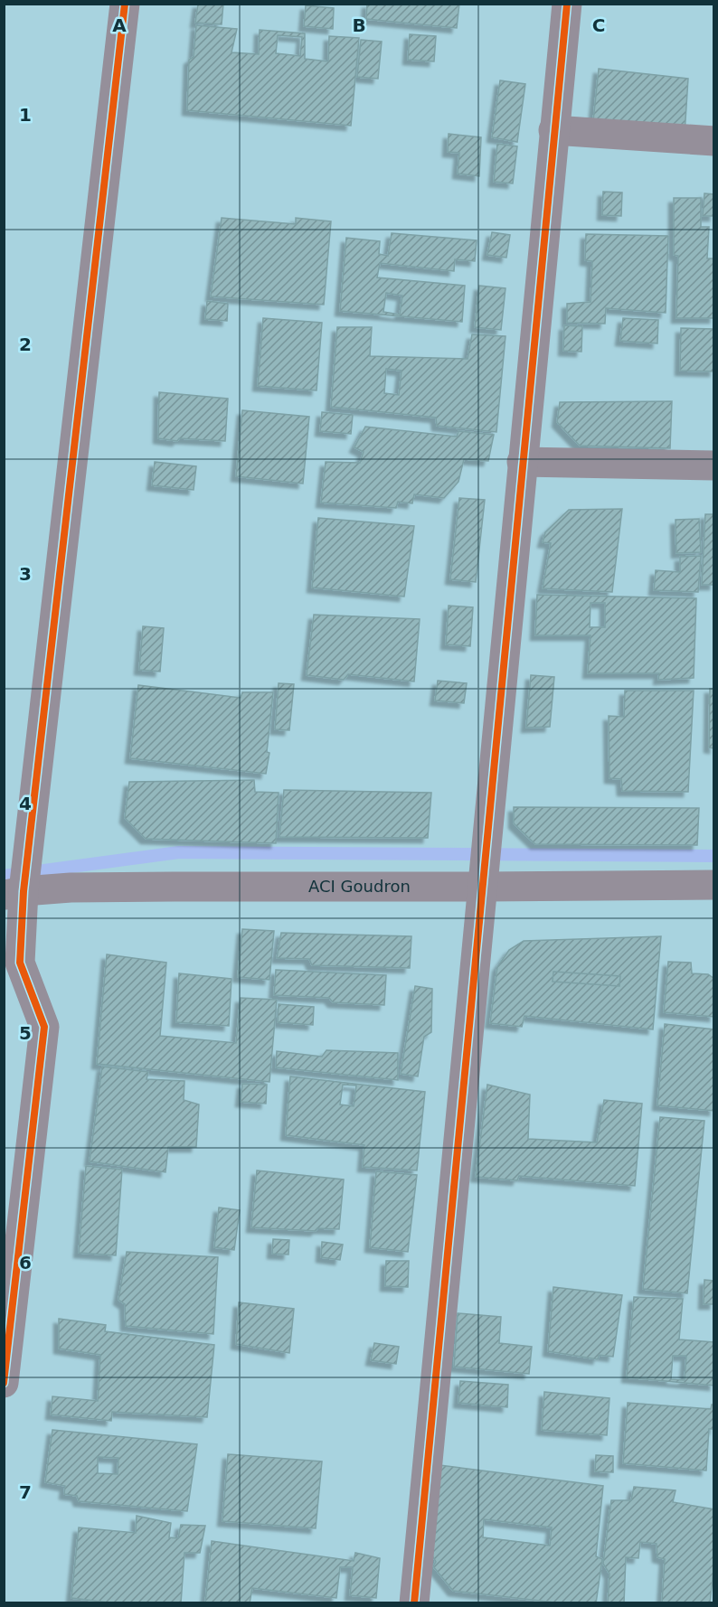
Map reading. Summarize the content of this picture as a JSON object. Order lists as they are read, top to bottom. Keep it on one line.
{"streets":{"street":["ACI Goudron"]},"grid":{"columns":["A","B","C"],"rows":["1","2","3","4","5","6","7"]}}
